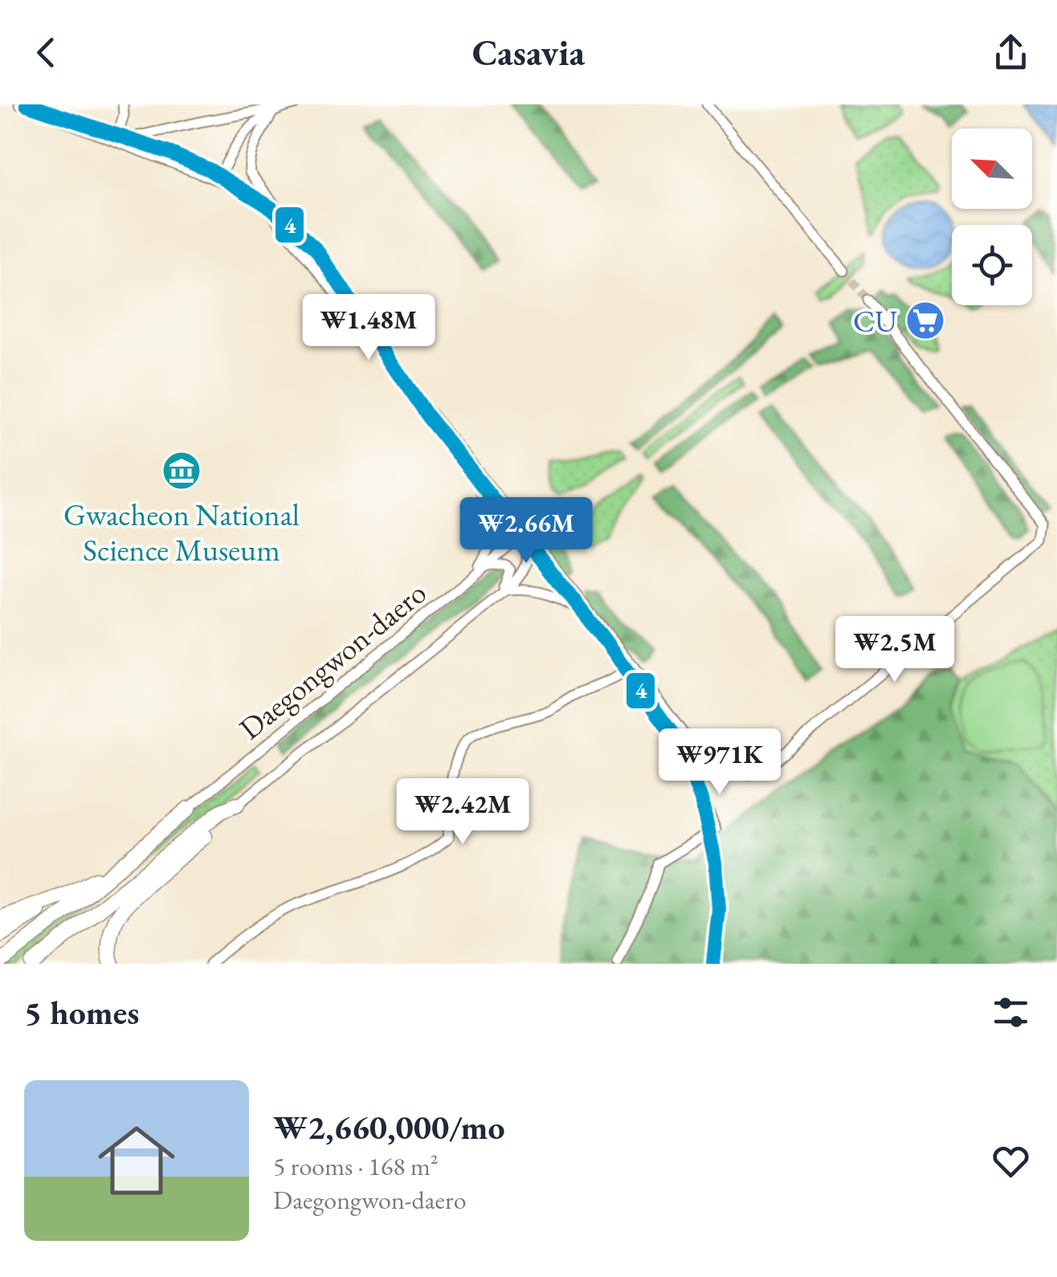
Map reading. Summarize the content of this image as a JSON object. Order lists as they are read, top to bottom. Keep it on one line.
{"streets":{"street":["Daegongwon-daero"]},"places":{"supermarket":["CU"],"museum":["Gwacheon National Science Museum"]},"lines":["transit line 4"],"north":"top left","page":{"header":"Casavia","price":["₩1.48M","₩2.66M","₩2.5M","₩971K","₩2.42M"],"heading":"5 homes","list":[{"name":"₩2,660,000/mo","note":"5 rooms · 168 m² · Daegongwon-daero"}]}}
